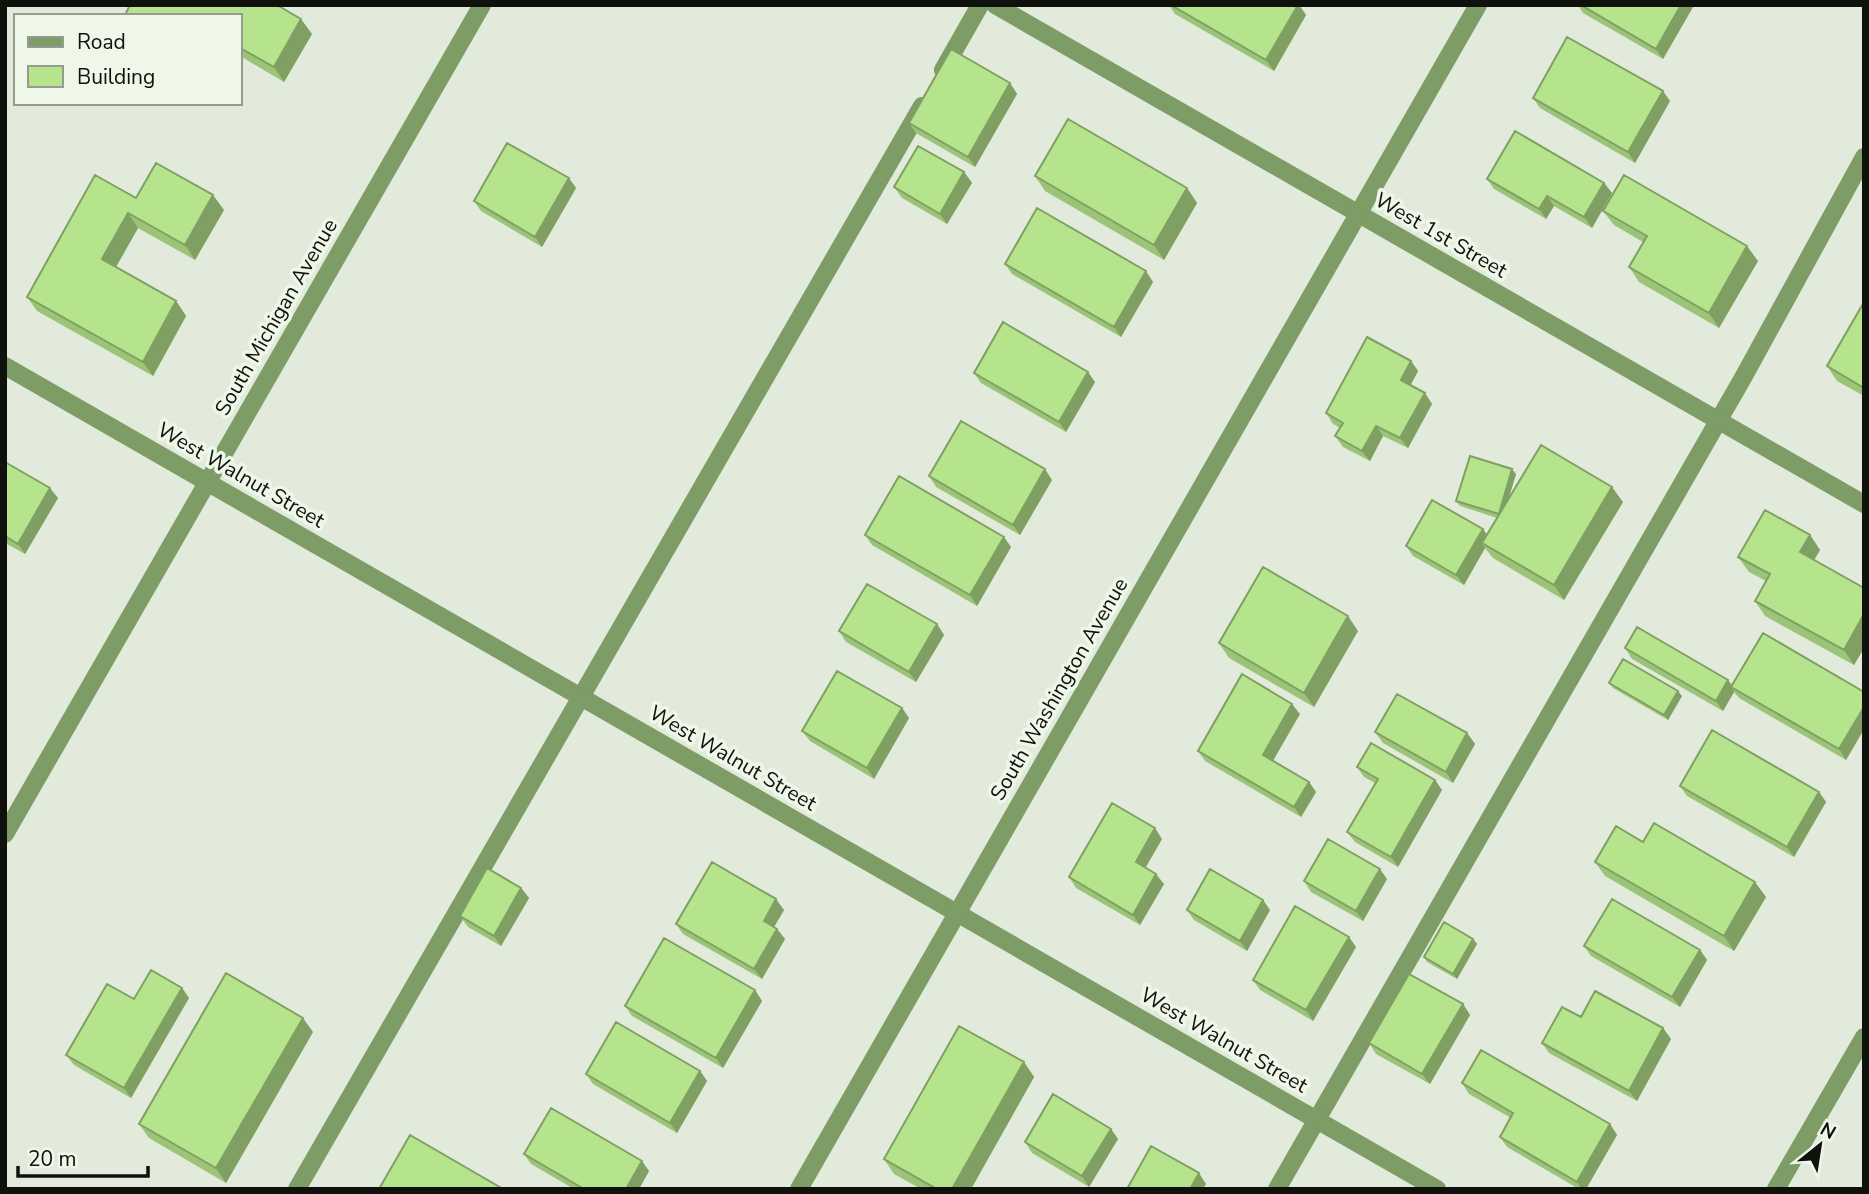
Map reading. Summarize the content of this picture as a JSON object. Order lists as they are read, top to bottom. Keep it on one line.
{"streets":{"street":["West 1st Street","South Michigan Avenue","West Walnut Street","South Washington Avenue"]},"crossings":[["West 1st Street","South Washington Avenue"],["South Michigan Avenue","West Walnut Street"],["West Walnut Street","South Washington Avenue"]],"legend":["Road","Building"],"scale_bar":"20 m","north":"top right"}
